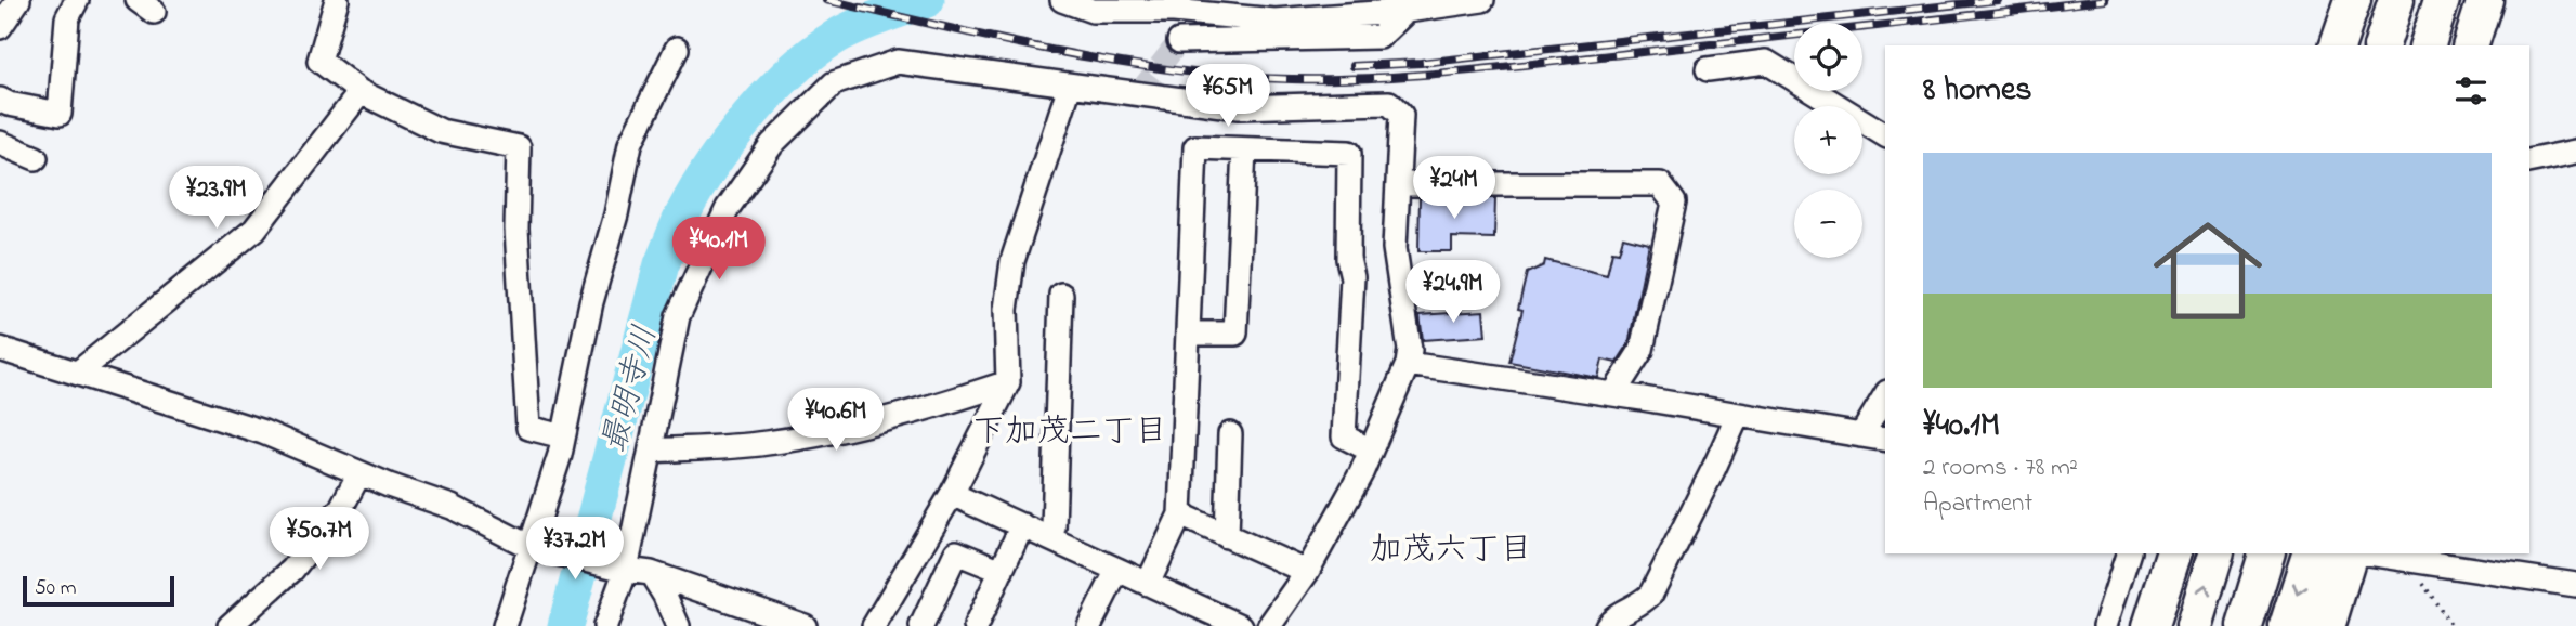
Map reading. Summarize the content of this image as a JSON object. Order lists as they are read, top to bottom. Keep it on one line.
{"districts":["下加茂二丁目","加茂六丁目"],"water":["最明寺川"],"scale_bar":"50 m","page":{"map_buttons":["+","−"],"heading":"8 homes","price":["¥65M","¥24M","¥23.9M","¥40.1M","¥24.9M","¥40.6M","¥50.7M","¥37.2M"],"list":[{"name":"¥40.1M","note":"2 rooms · 78 m² · Apartment"}],"scale":"50 m"}}
